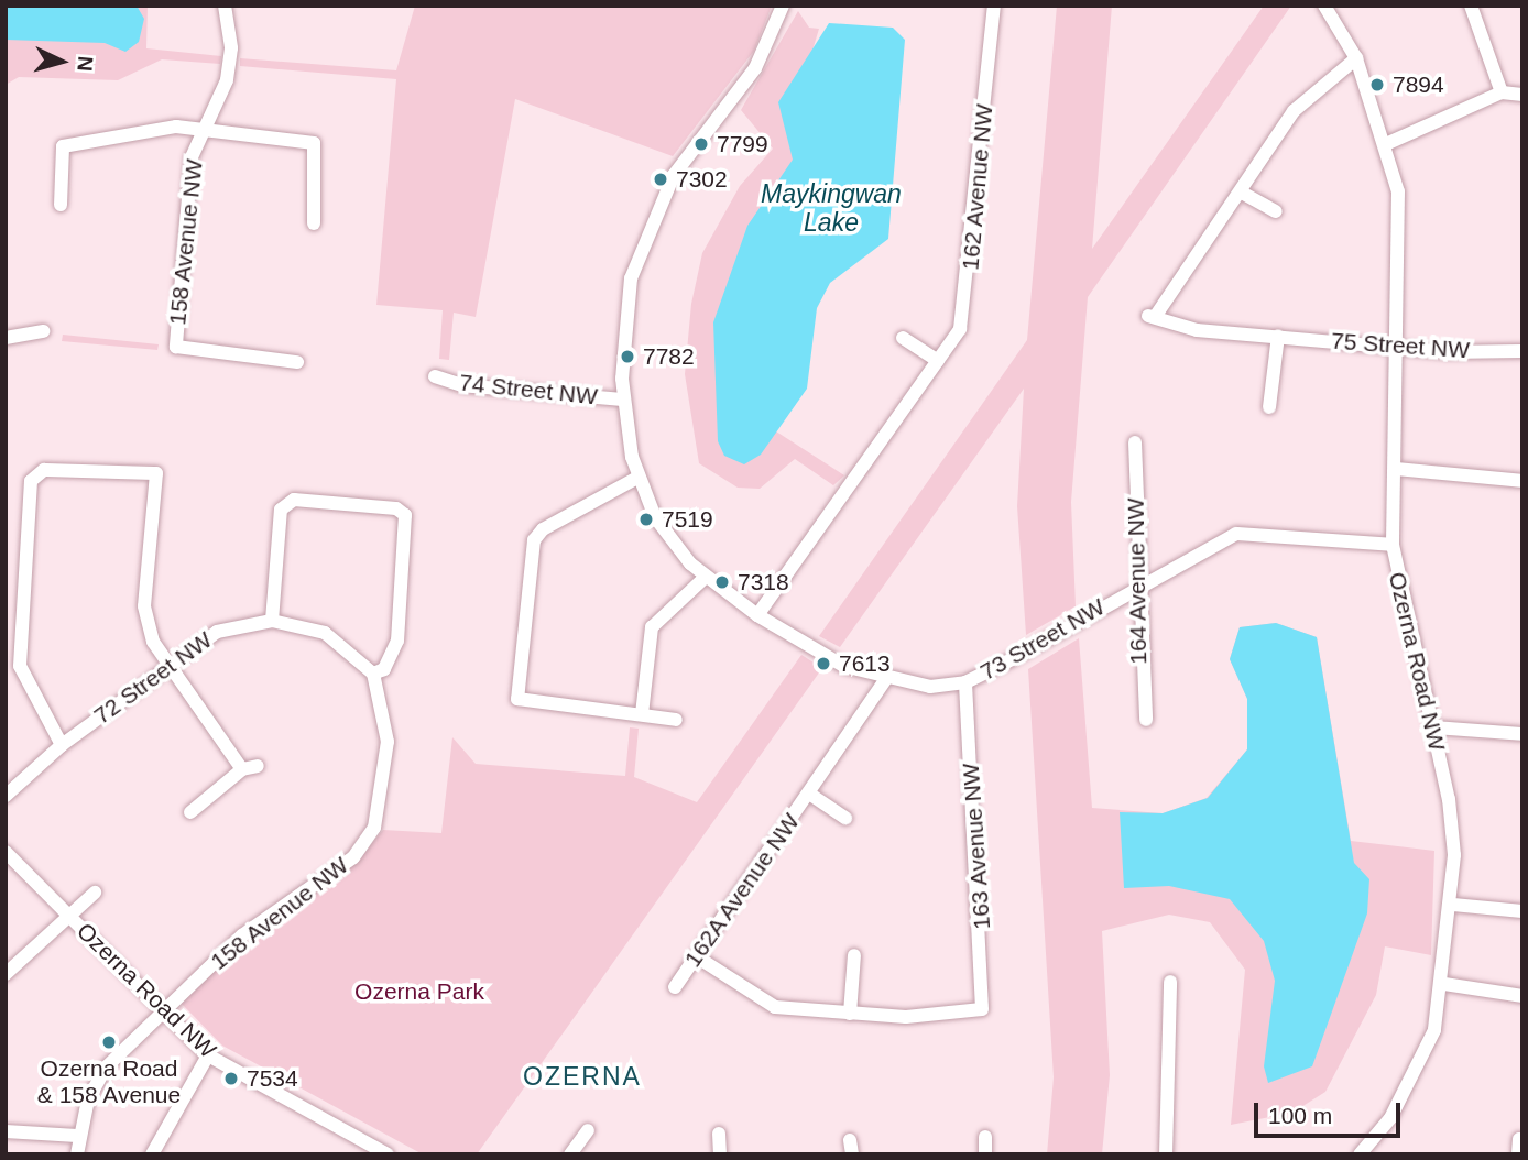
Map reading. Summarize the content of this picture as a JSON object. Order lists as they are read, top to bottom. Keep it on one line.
{"streets":{"street":["162 Avenue NW","158 Avenue NW","75 Street NW","74 Street NW","164 Avenue NW","73 Street NW","Ozerna Road NW","72 Street NW","163 Avenue NW","162A Avenue NW"]},"crossings":[["162 Avenue NW","73 Street NW"],["158 Avenue NW","Ozerna Road NW"],["158 Avenue NW","72 Street NW"],["75 Street NW","Ozerna Road NW"],["74 Street NW","73 Street NW"],["164 Avenue NW","73 Street NW"],["73 Street NW","Ozerna Road NW"],["73 Street NW","163 Avenue NW"],["73 Street NW","162A Avenue NW"]],"districts":["OZERNA"],"water":["Maykingwan Lake"],"parks":["Ozerna Park"],"places":["7894","7799","7302","7782","7519","7318","7613","Ozerna Road & 158 Avenue","7534"],"scale_bar":"100 m","north":"right"}
